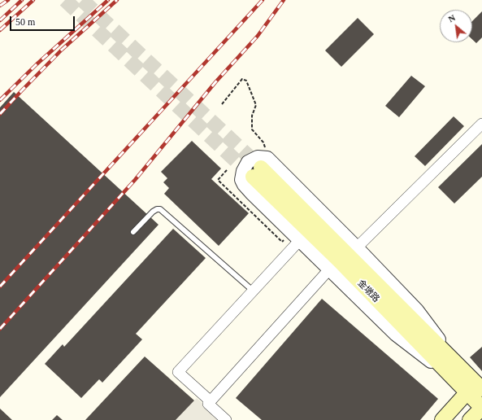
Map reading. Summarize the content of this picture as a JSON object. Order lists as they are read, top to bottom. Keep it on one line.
{"streets":{"main road":["金墩路"]},"scale_bar":"50 m","north":"top left"}
